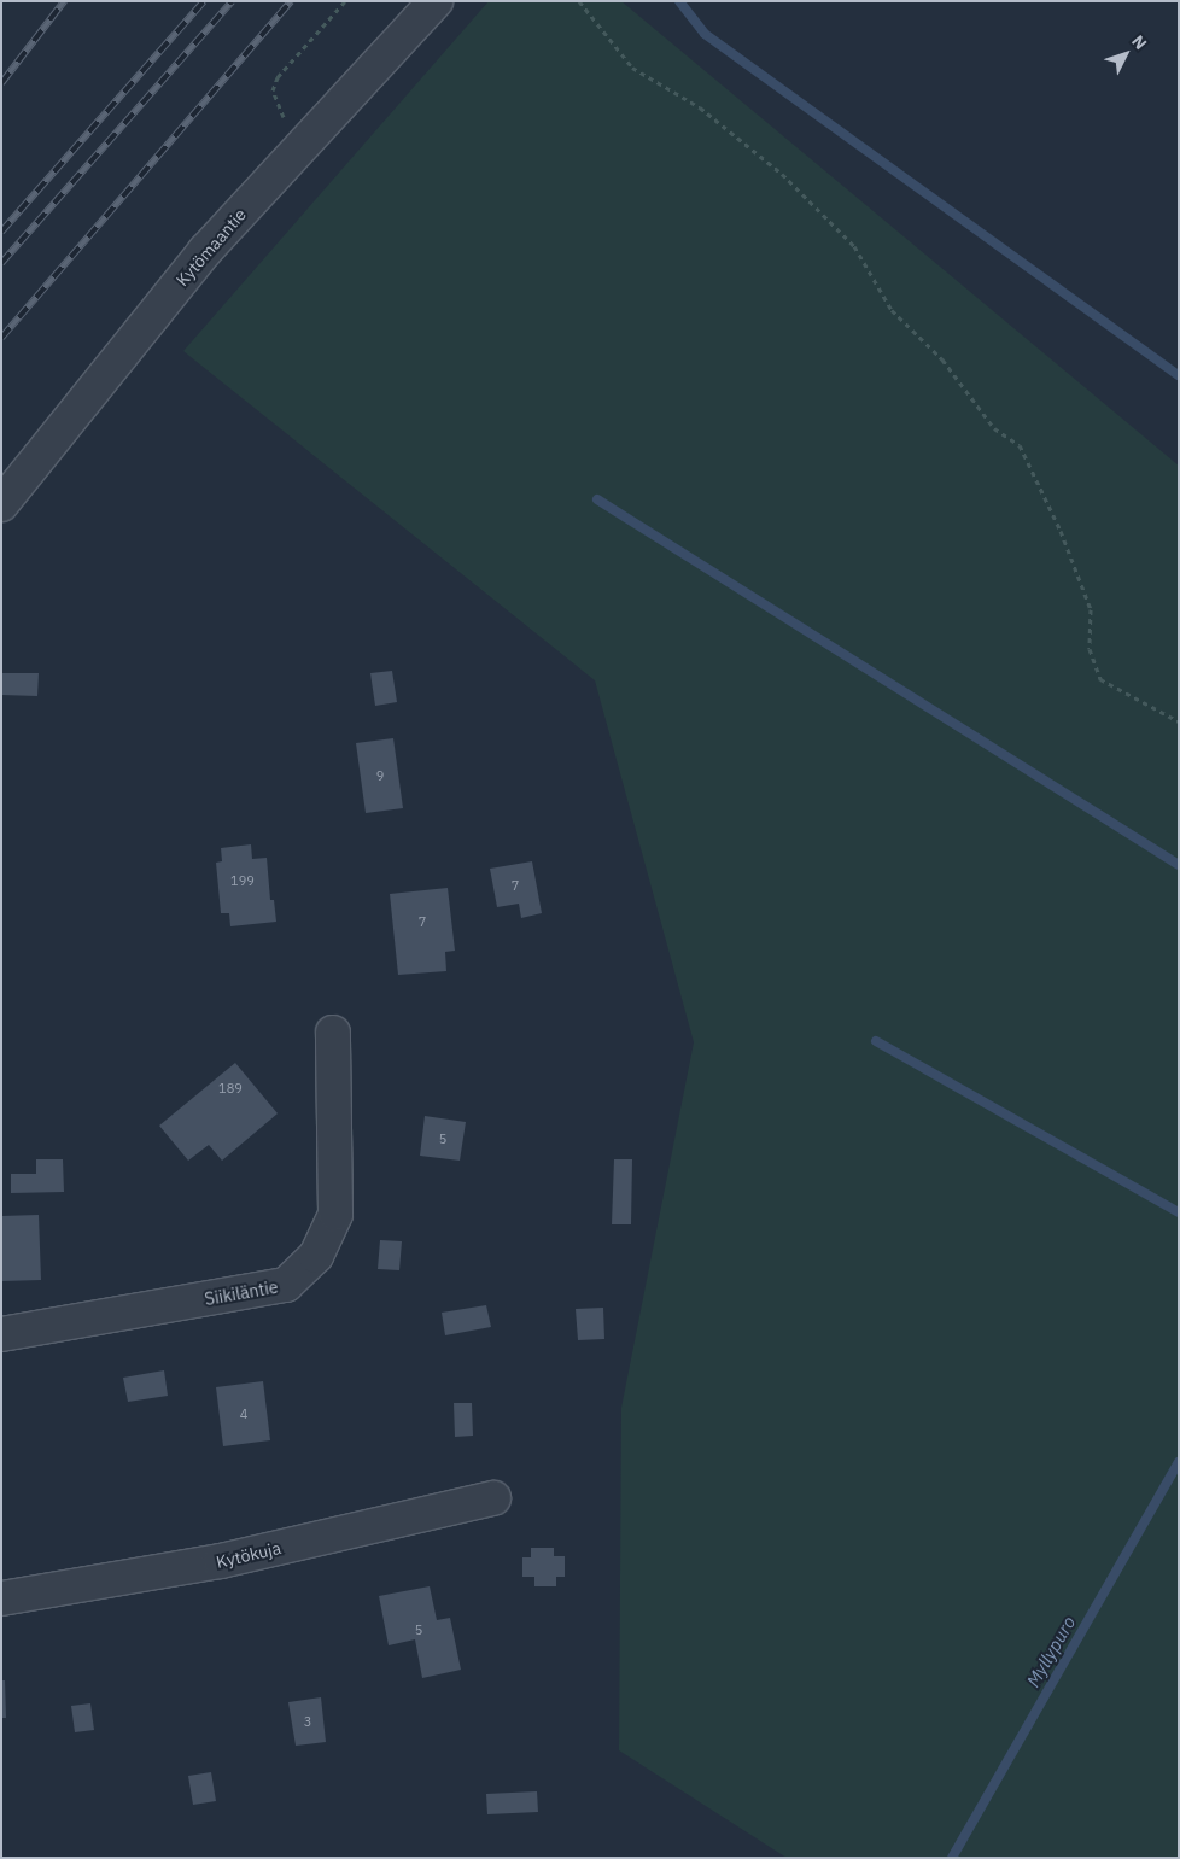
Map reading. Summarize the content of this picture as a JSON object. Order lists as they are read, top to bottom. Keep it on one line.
{"streets":{"street":["Kytömaantie","Siikiläntie","Kytökuja"]},"water":["Myllypuro"],"house_numbers":["9","199","7","7","189","5","4","5","3"],"north":"top right"}
